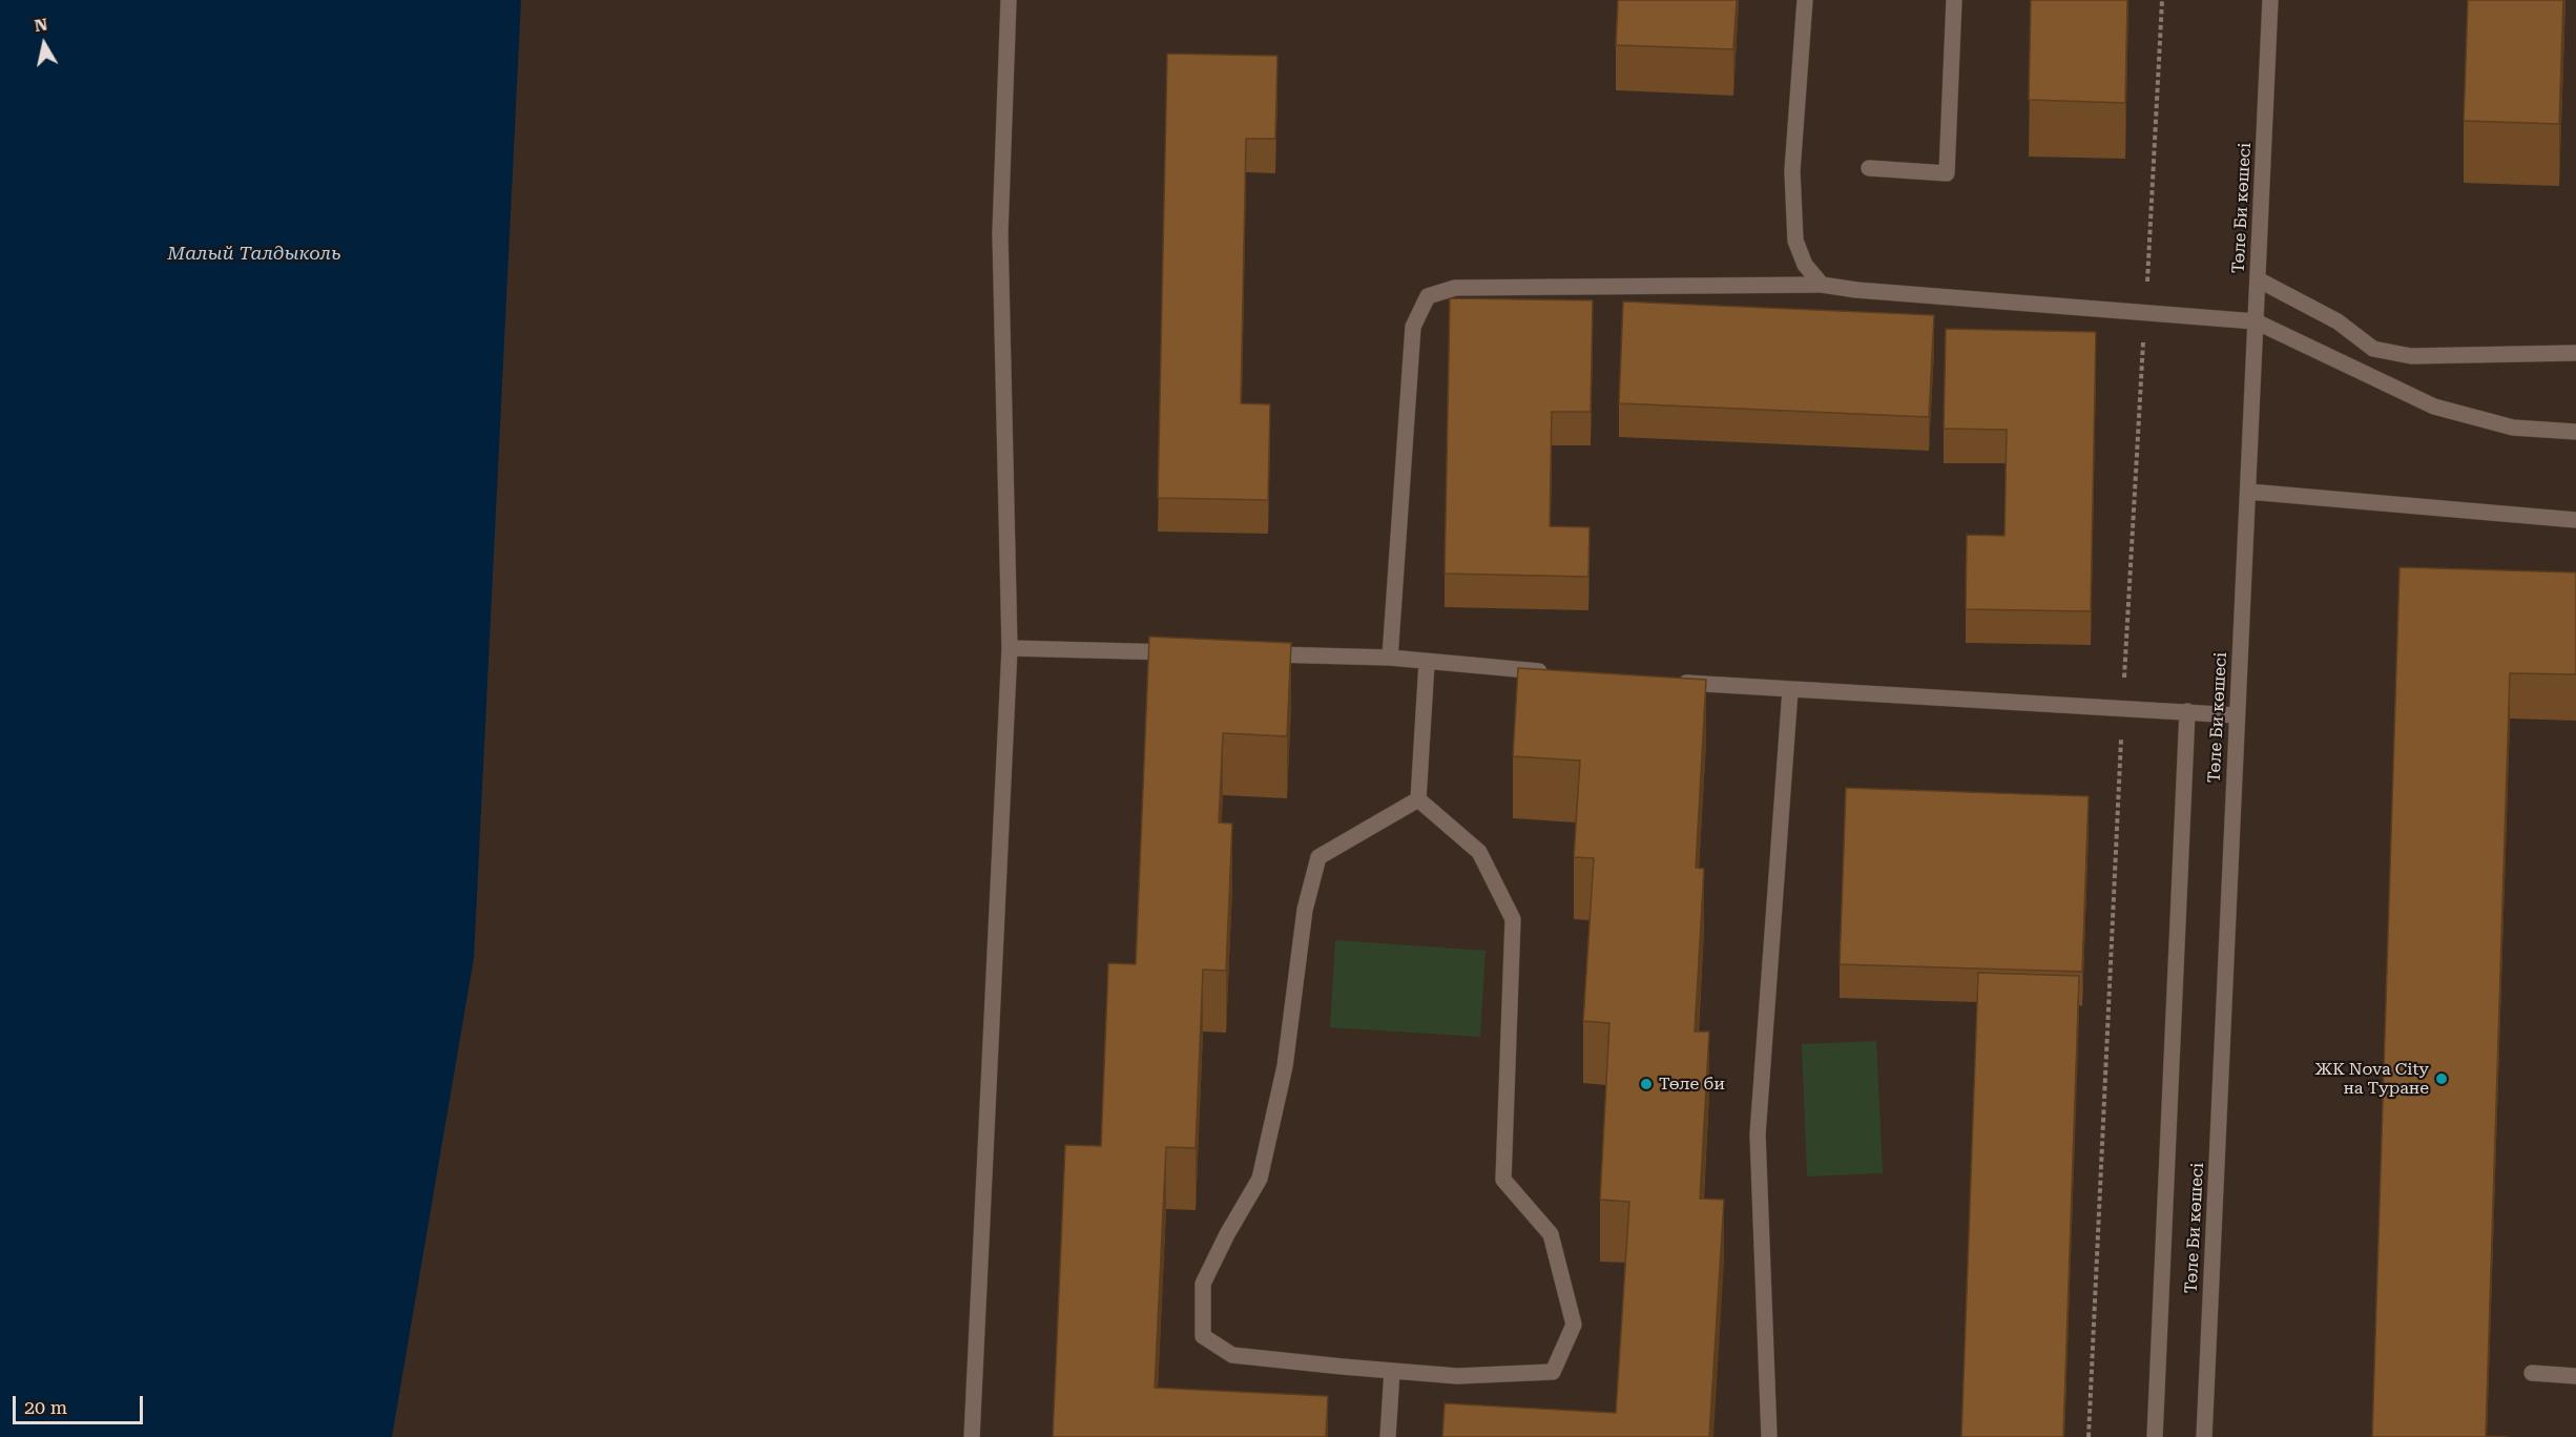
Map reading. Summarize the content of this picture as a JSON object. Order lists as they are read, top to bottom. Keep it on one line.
{"streets":{"street":["Төле Би көшесі"]},"water":["Малый Талдыколь"],"places":["ЖК Nova City на Туране","Төле би"],"scale_bar":"20 m","north":"top"}
